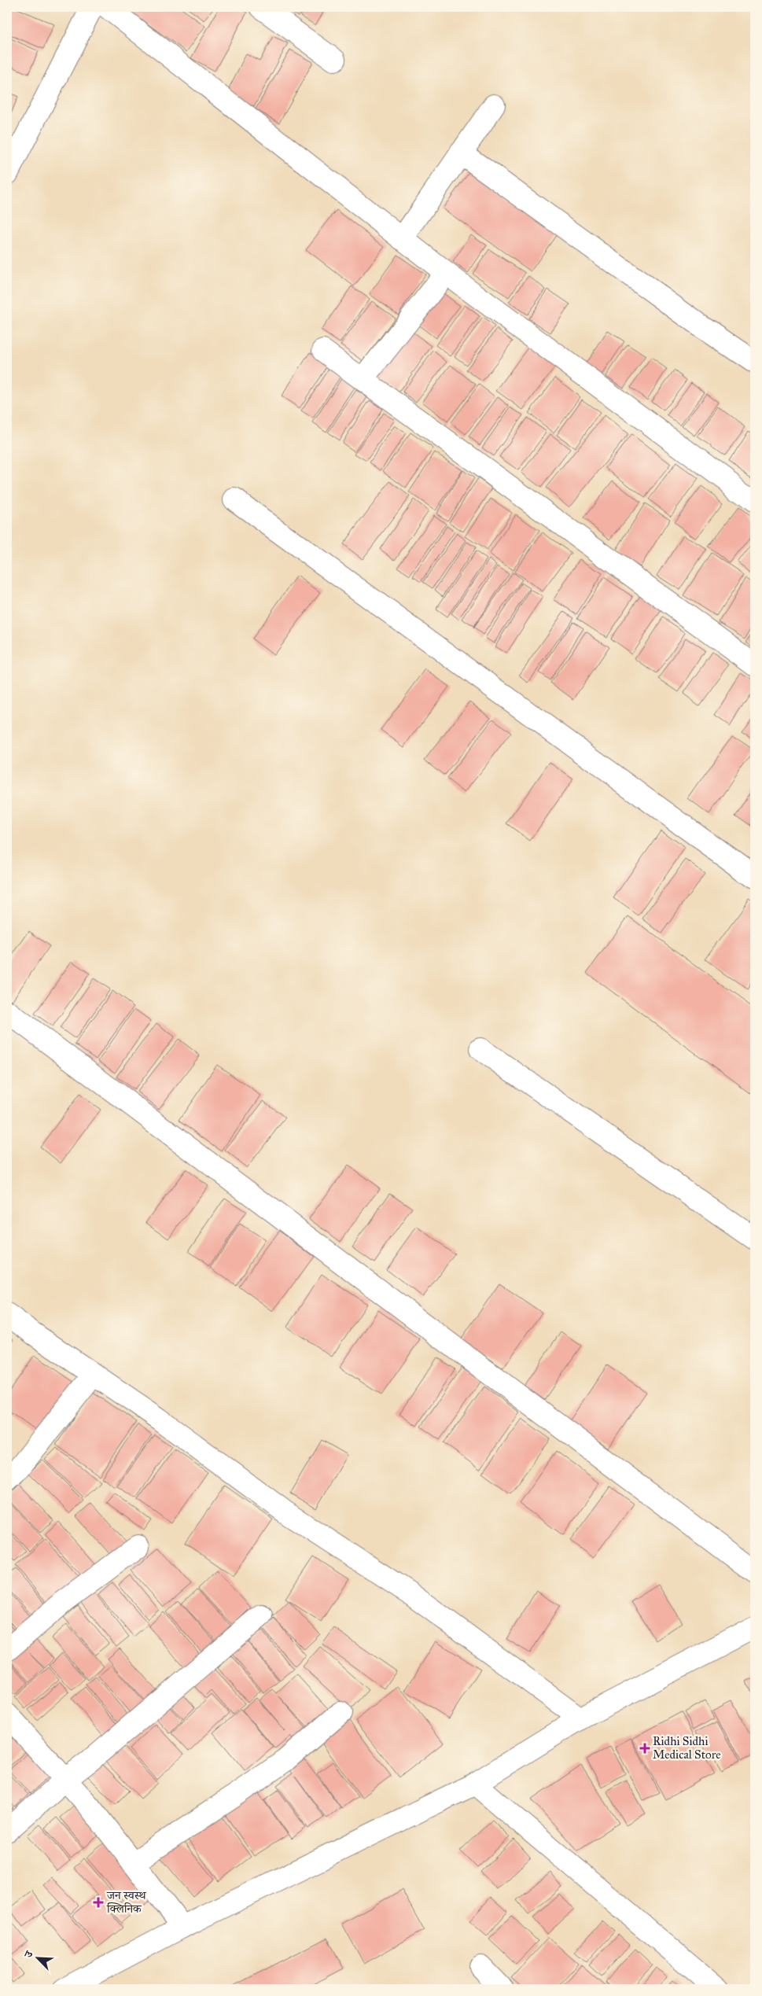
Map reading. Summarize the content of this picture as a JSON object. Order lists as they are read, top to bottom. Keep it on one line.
{"places":{"health":["Ridhi Sidhi Medical Store","जन स्वस्थ क्लिनिक"]},"north":"top left"}
